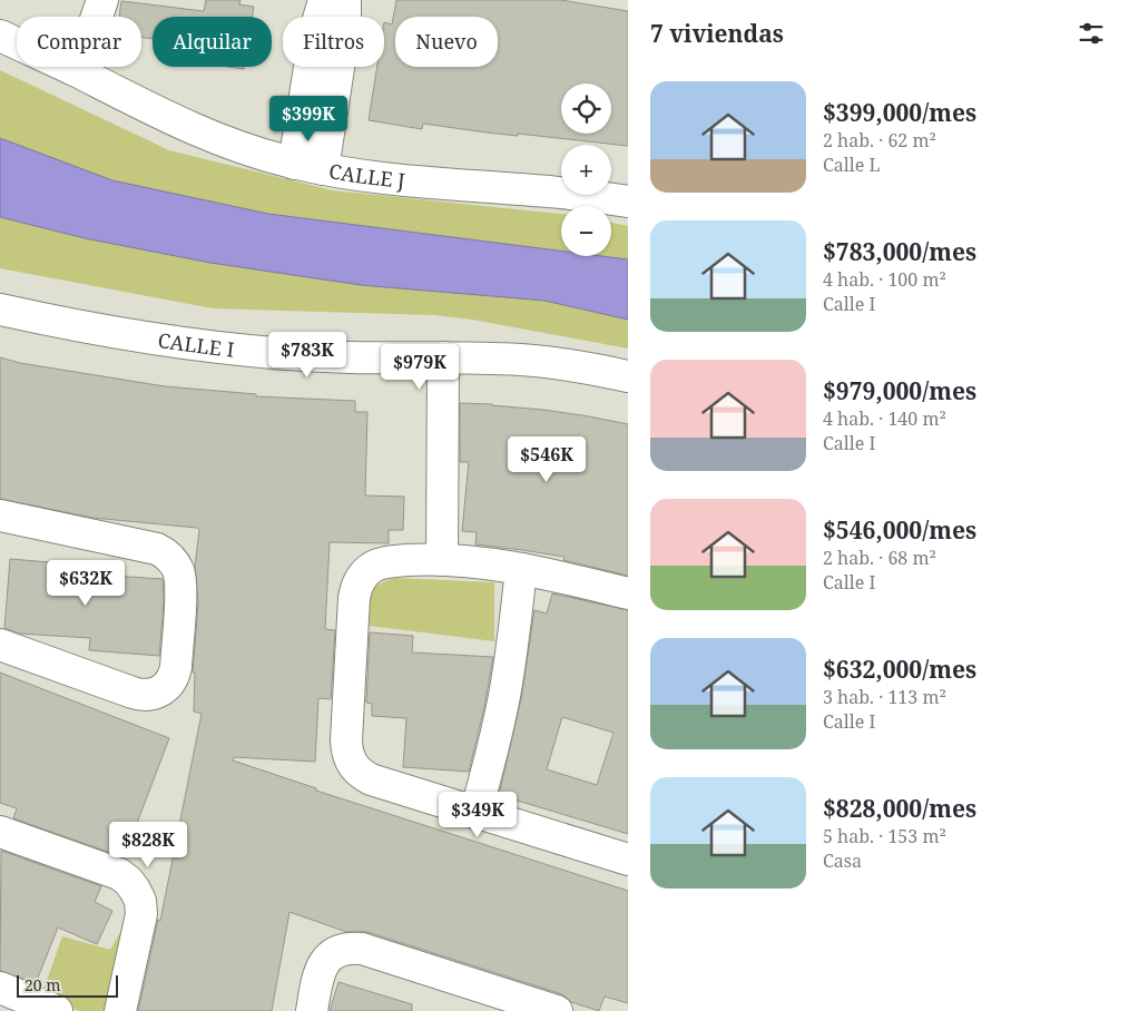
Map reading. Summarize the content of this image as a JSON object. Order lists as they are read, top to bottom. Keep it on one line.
{"streets":{"street":["CALLE J","CALLE I"]},"scale_bar":"20 m","page":{"heading":"7 viviendas","chip":["Comprar","Alquilar","Filtros","Nuevo"],"list":[{"name":"$399,000/mes","note":"2 hab. · 62 m² · Calle L"},{"name":"$783,000/mes","note":"4 hab. · 100 m² · Calle I"},{"name":"$979,000/mes","note":"4 hab. · 140 m² · Calle I"},{"name":"$546,000/mes","note":"2 hab. · 68 m² · Calle I"},{"name":"$632,000/mes","note":"3 hab. · 113 m² · Calle I"},{"name":"$828,000/mes","note":"5 hab. · 153 m² · Casa"}],"map_buttons":["+","−"],"price":["$399K","$783K","$979K","$546K","$632K","$349K","$828K"],"scale":"20 m"}}
